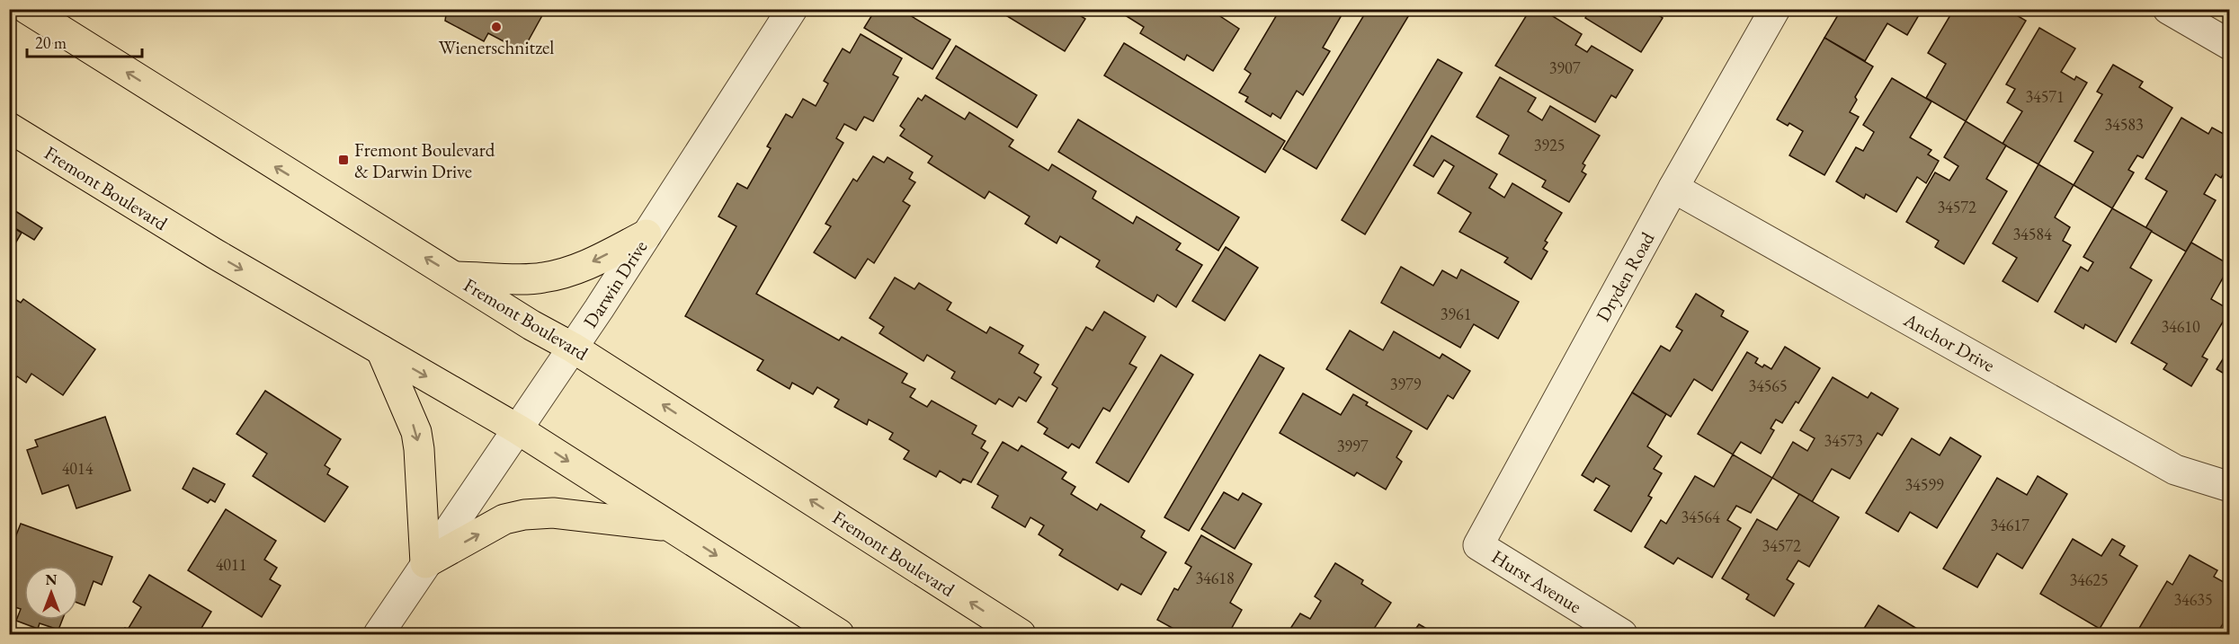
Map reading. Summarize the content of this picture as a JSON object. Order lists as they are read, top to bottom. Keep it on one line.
{"streets":{"main road":["Fremont Boulevard"],"street":["Dryden Road","Darwin Drive","Anchor Drive","Hurst Avenue"]},"crossings":[["Fremont Boulevard","Darwin Drive"],["Dryden Road","Anchor Drive"],["Dryden Road","Hurst Avenue"]],"places":{"other":["Wienerschnitzel"],"transit":["Fremont Boulevard & Darwin Drive"]},"house_numbers":["3907","34571","34583","3925","34572","34584","3961","34610","3979","34565","34573","3997","4014","34599","34564","34617","34572","4011","34618","34625","34635"],"scale_bar":"20 m","north":"top"}
